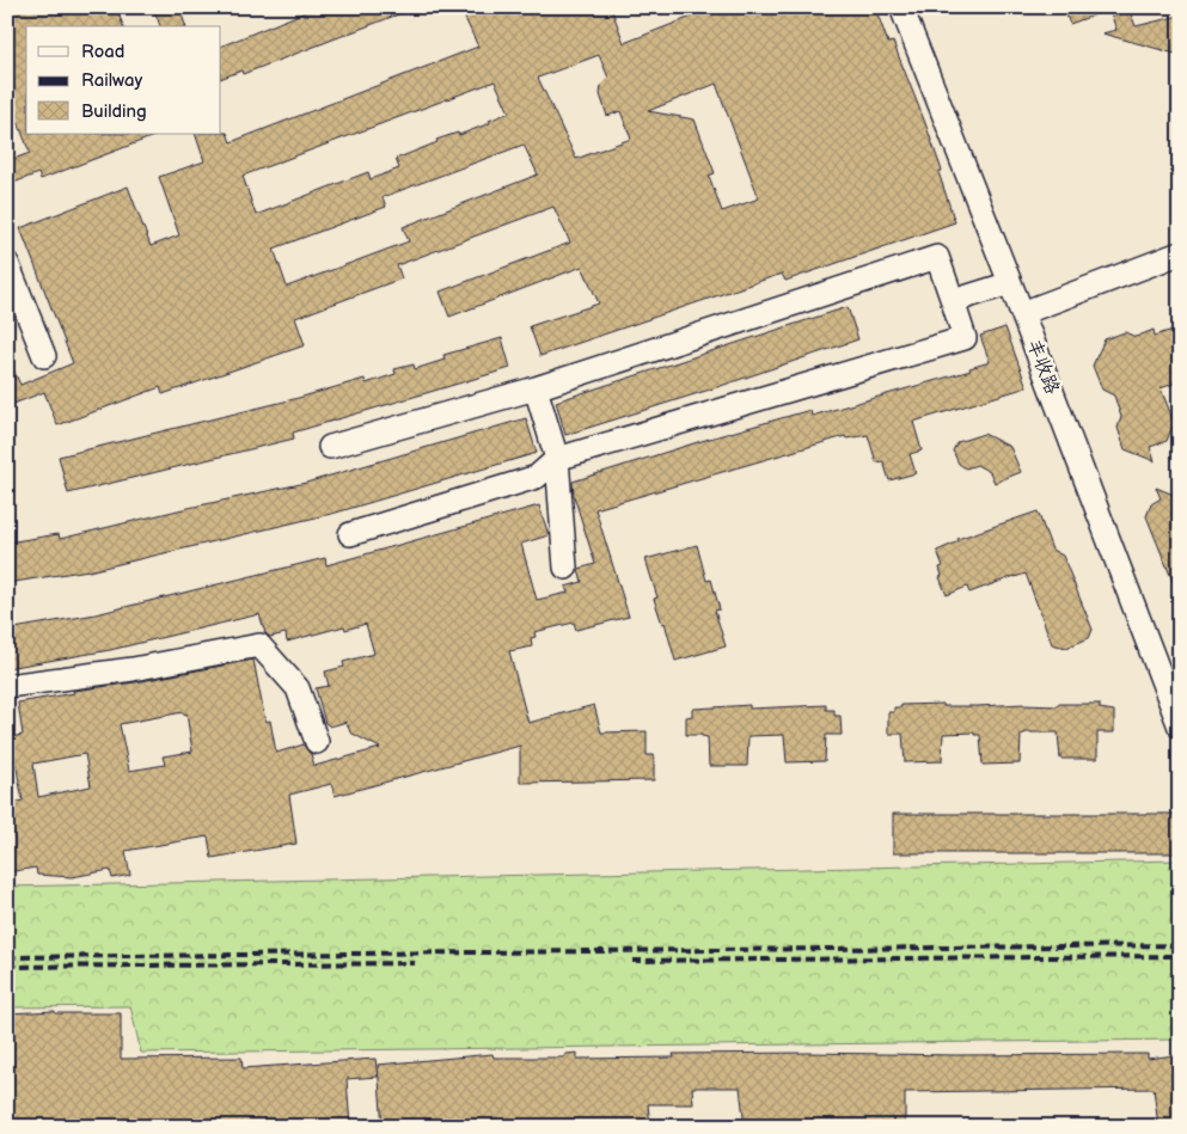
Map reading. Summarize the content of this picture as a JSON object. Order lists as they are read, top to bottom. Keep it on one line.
{"streets":{"street":["丰收路"]},"legend":["Road","Railway","Building"]}
